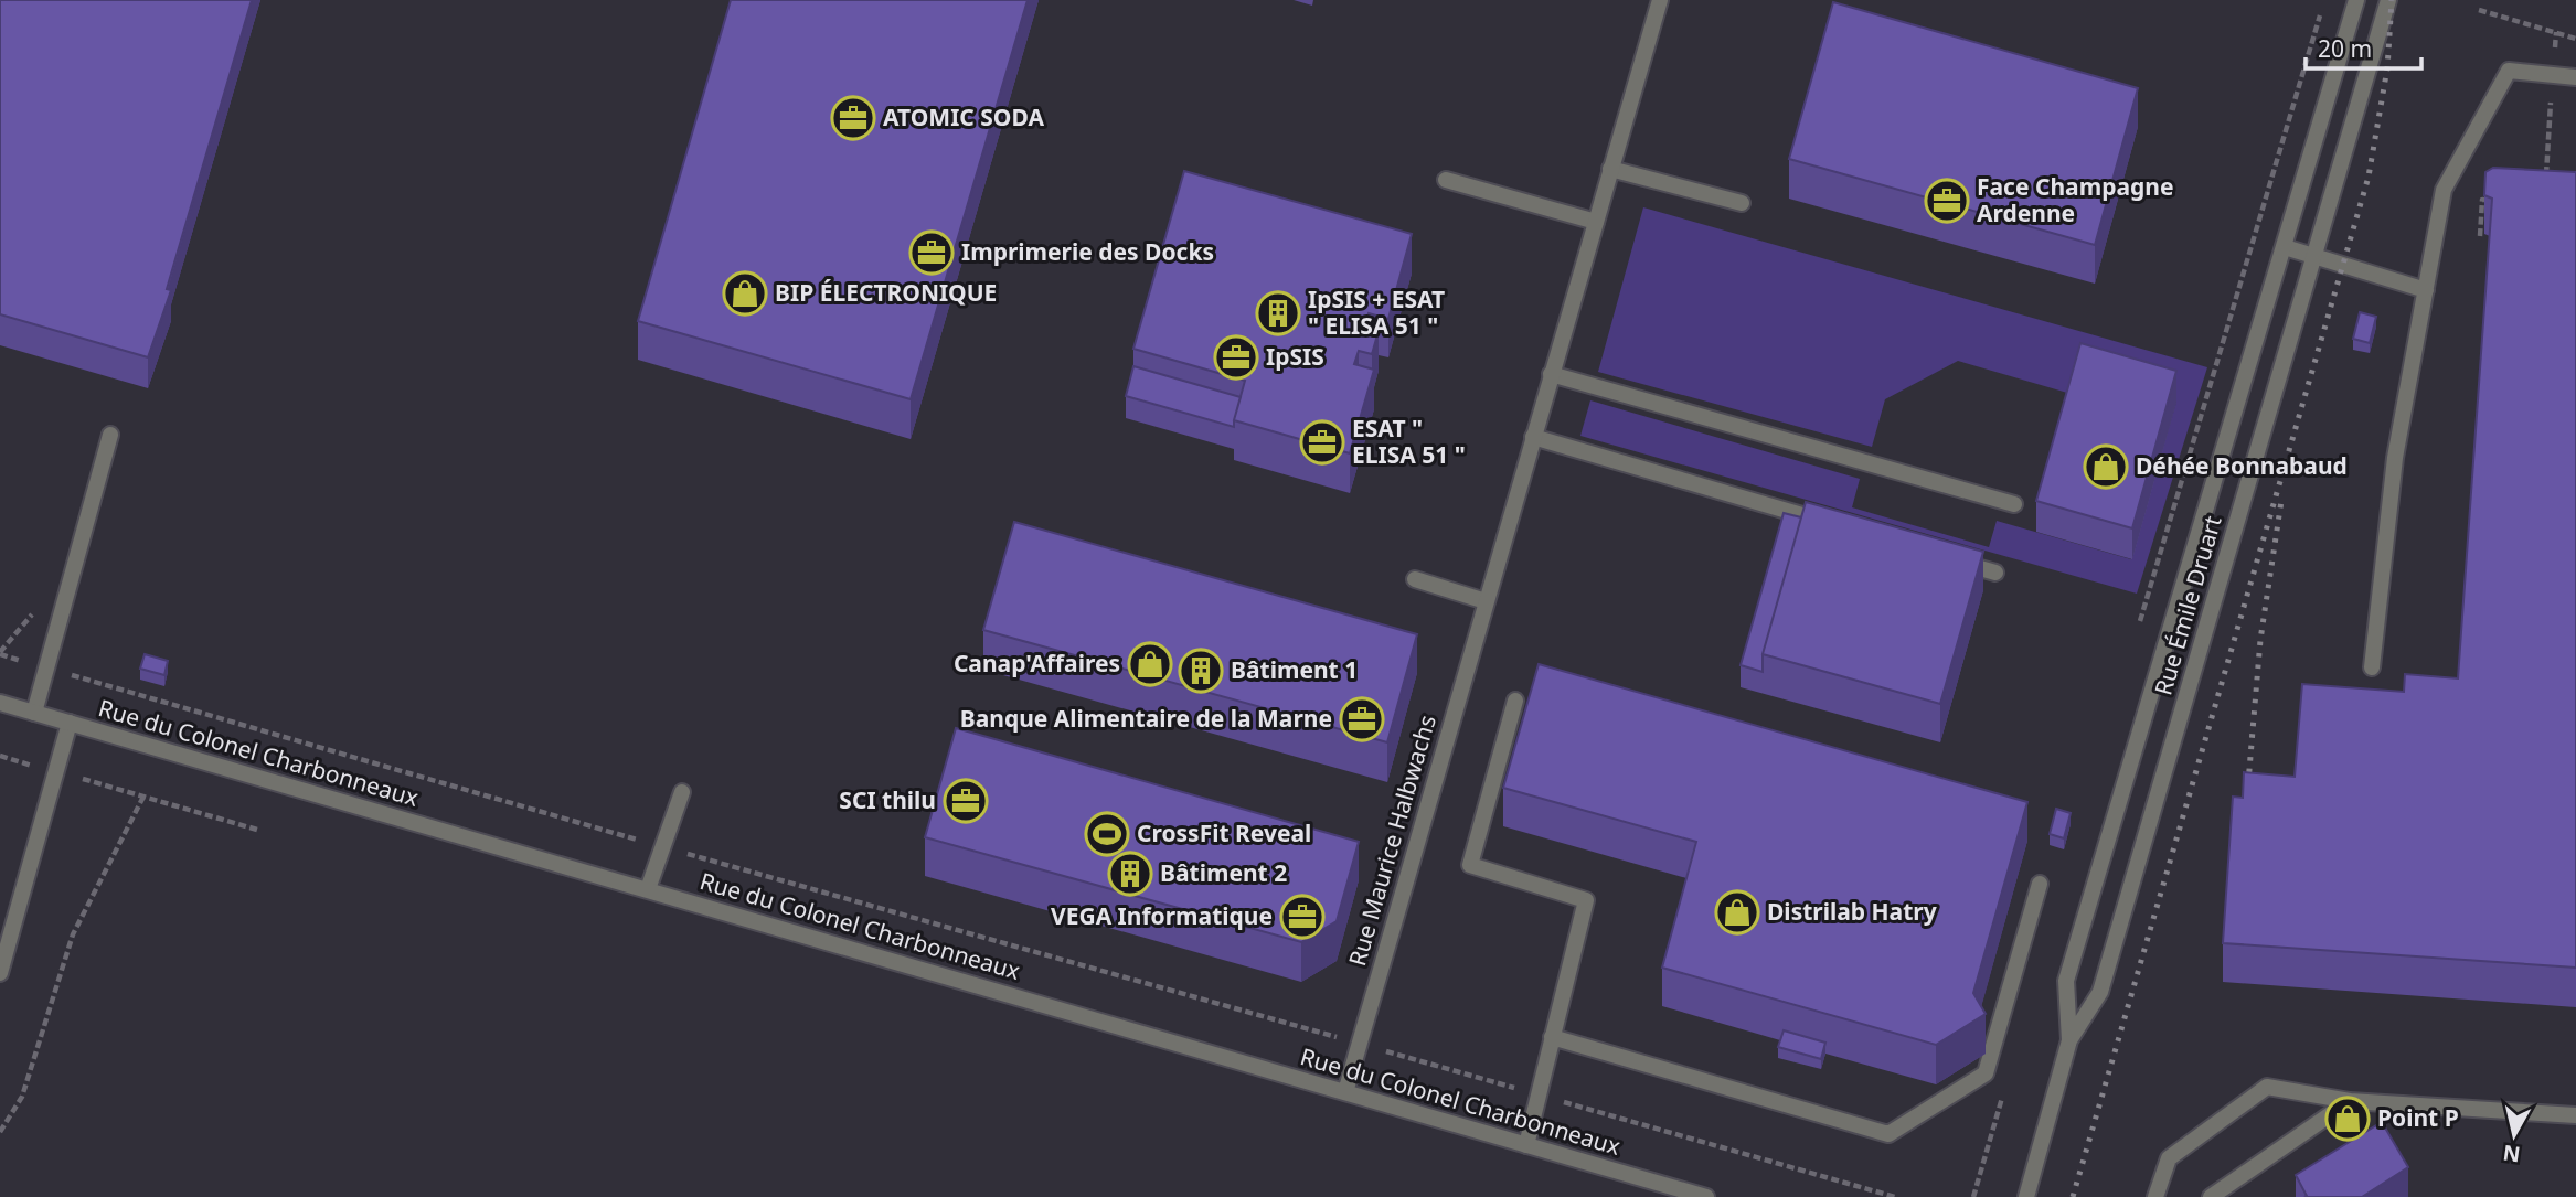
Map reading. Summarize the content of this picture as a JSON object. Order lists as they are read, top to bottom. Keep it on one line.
{"streets":{"street":["Rue Émile Druart","Rue du Colonel Charbonneaux","Rue Maurice Halbwachs"]},"crossings":[["Rue du Colonel Charbonneaux","Rue Maurice Halbwachs"]],"places":{"office":["ATOMIC SODA","Face Champagne Ardenne","Imprimerie des Docks","IpSIS","ESAT \" ELISA 51 \"","Banque Alimentaire de la Marne","SCI thilu","VEGA Informatique"],"shop":["BIP ÉLECTRONIQUE","Déhée Bonnabaud","Canap'Affaires","Distrilab Hatry","Point P"],"building":["IpSIS + ESAT \" ELISA 51 \"","Bâtiment 1","Bâtiment 2"],"sports":["CrossFit Reveal"]},"scale_bar":"20 m","north":"bottom"}
